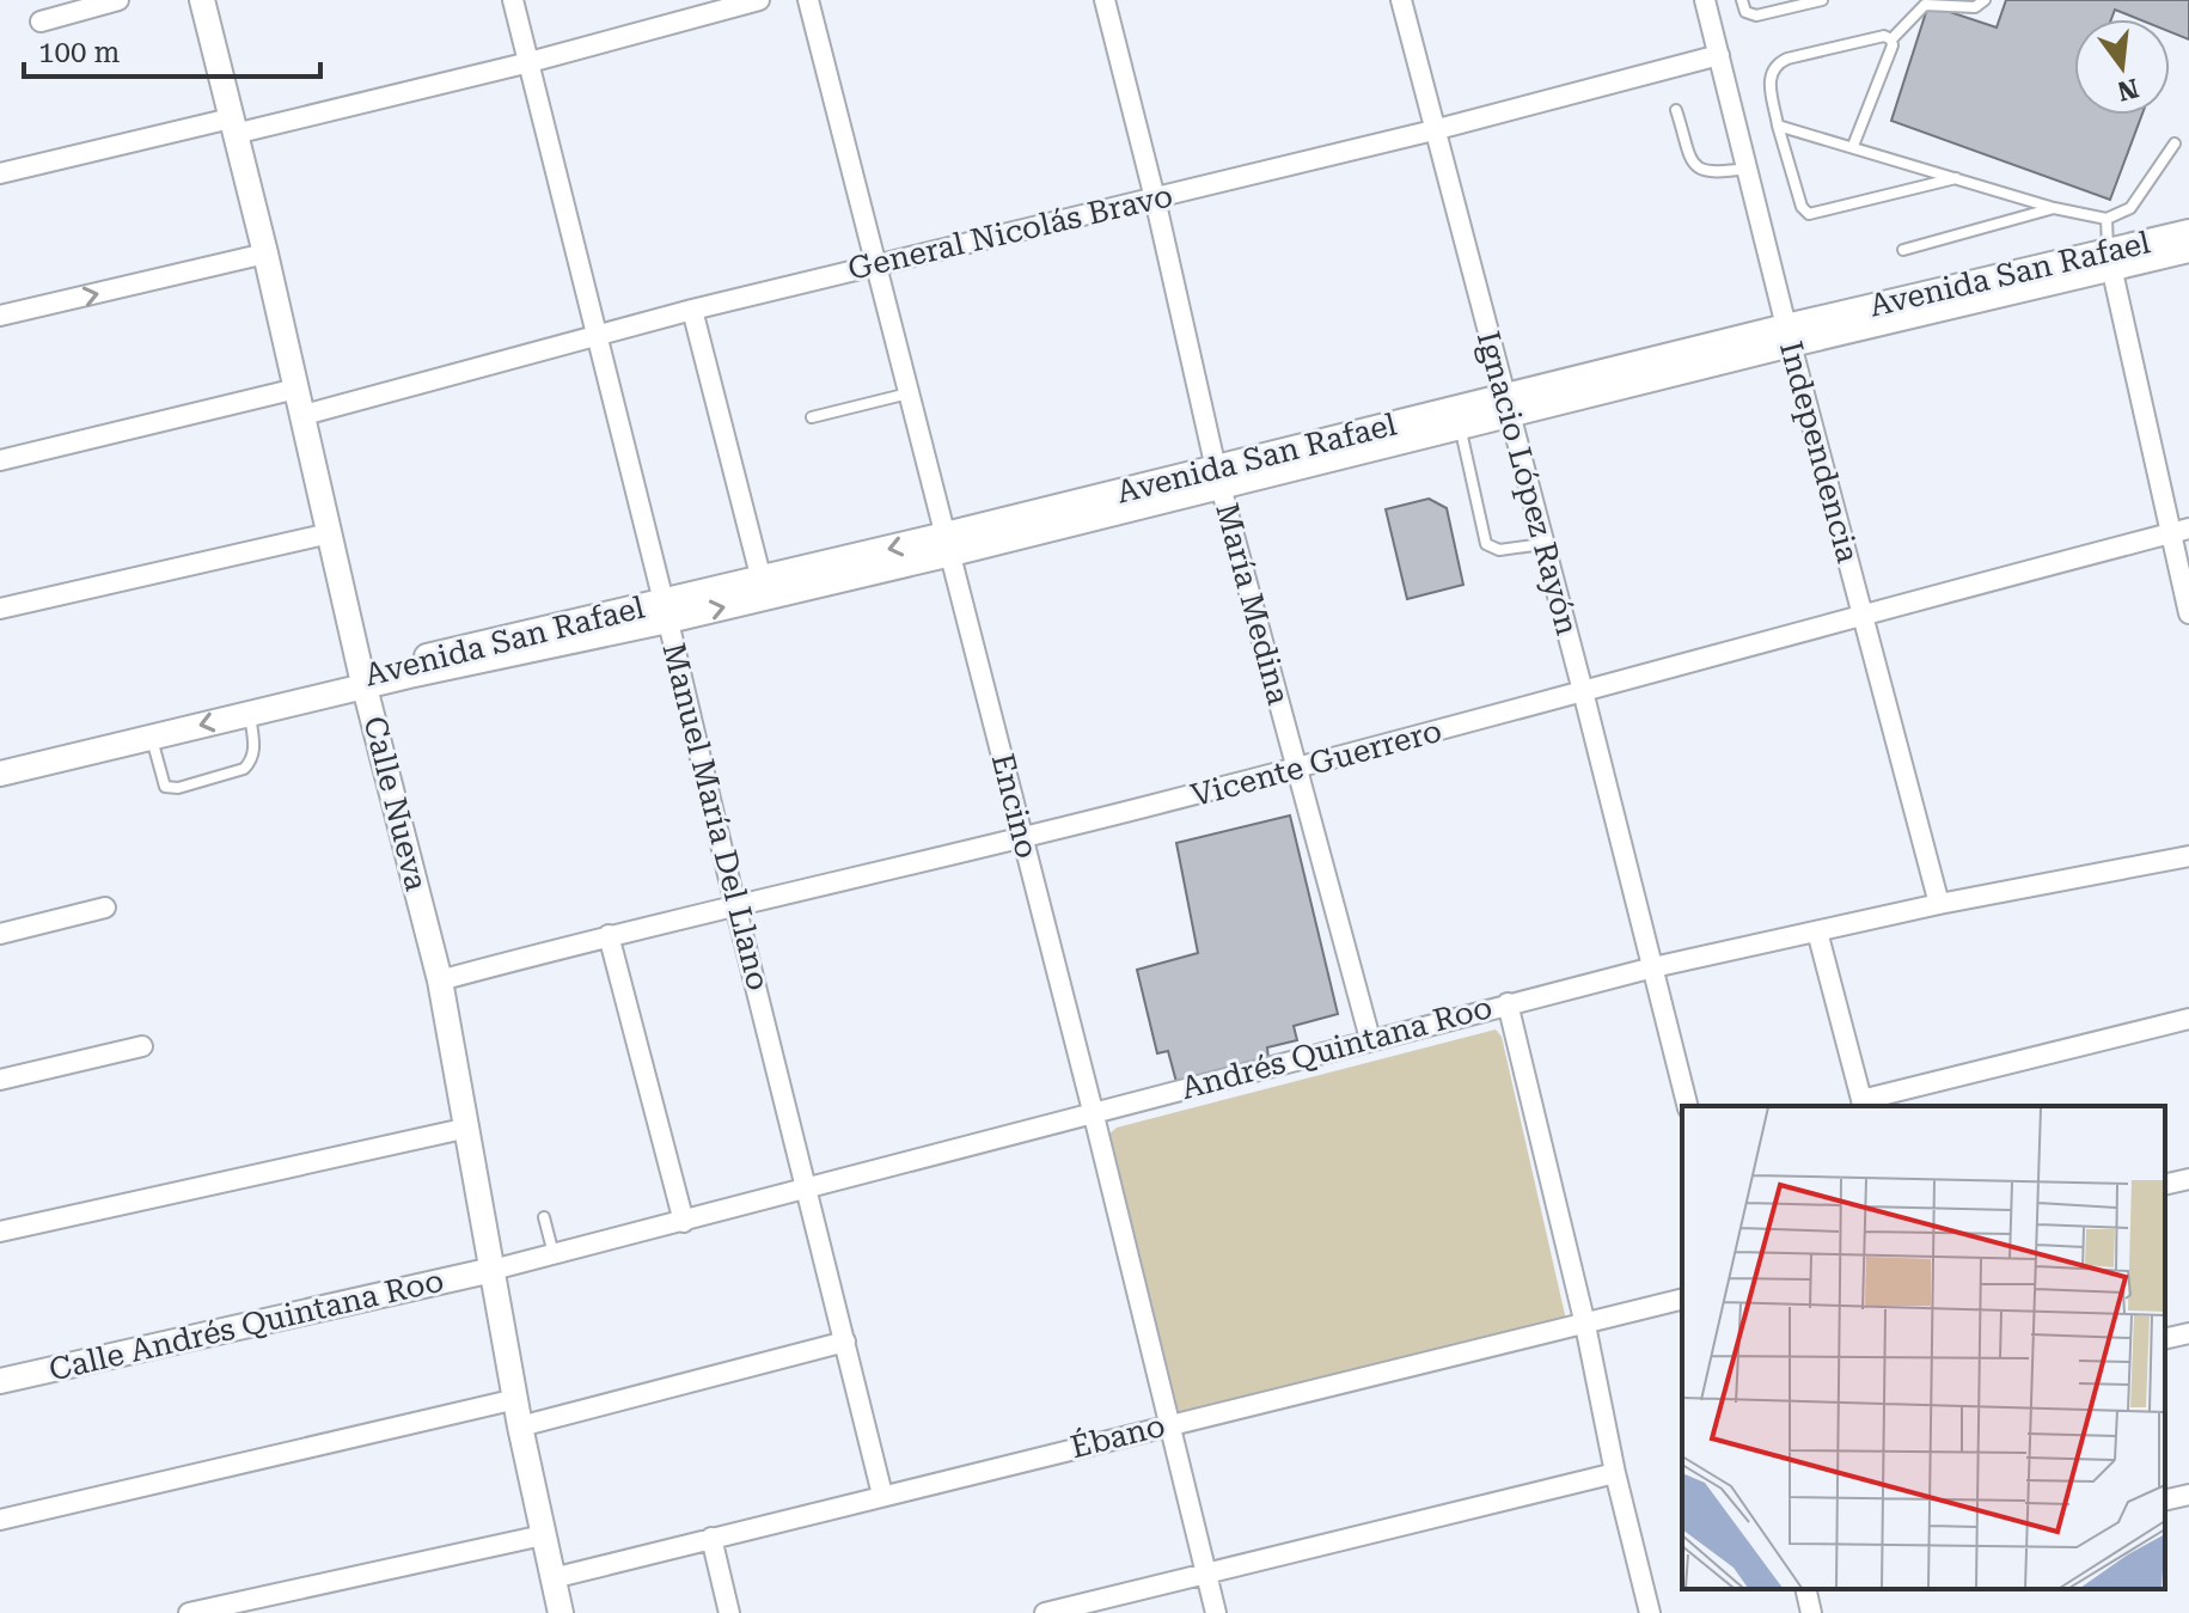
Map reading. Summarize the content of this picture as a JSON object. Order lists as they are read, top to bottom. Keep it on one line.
{"streets":{"street":["General Nicolás Bravo","Avenida San Rafael","Independencia","Ignacio López Rayón","María Medina","Vicente Guerrero","Calle Nueva","Encino","Manuel María Del Llano","Andrés Quintana Roo","Calle Andrés Quintana Roo","Ébano"]},"crossings":[["General Nicolás Bravo","Independencia"],["General Nicolás Bravo","Ignacio López Rayón"],["General Nicolás Bravo","María Medina"],["General Nicolás Bravo","Calle Nueva"],["General Nicolás Bravo","Encino"],["General Nicolás Bravo","Manuel María Del Llano"],["Avenida San Rafael","Independencia"],["Avenida San Rafael","Ignacio López Rayón"],["Avenida San Rafael","María Medina"],["Avenida San Rafael","Calle Nueva"],["Avenida San Rafael","Encino"],["Avenida San Rafael","Manuel María Del Llano"],["Independencia","Vicente Guerrero"],["Independencia","Andrés Quintana Roo"],["Ignacio López Rayón","Vicente Guerrero"],["Ignacio López Rayón","Andrés Quintana Roo"],["María Medina","Vicente Guerrero"],["María Medina","Andrés Quintana Roo"],["Vicente Guerrero","Calle Nueva"],["Vicente Guerrero","Encino"],["Vicente Guerrero","Manuel María Del Llano"],["Calle Nueva","Andrés Quintana Roo"],["Calle Nueva","Calle Andrés Quintana Roo"],["Calle Nueva","Ébano"],["Encino","Andrés Quintana Roo"],["Encino","Ébano"],["Manuel María Del Llano","Andrés Quintana Roo"],["Manuel María Del Llano","Ébano"],["Andrés Quintana Roo","Calle Andrés Quintana Roo"]],"scale_bar":"100 m","north":"bottom"}
